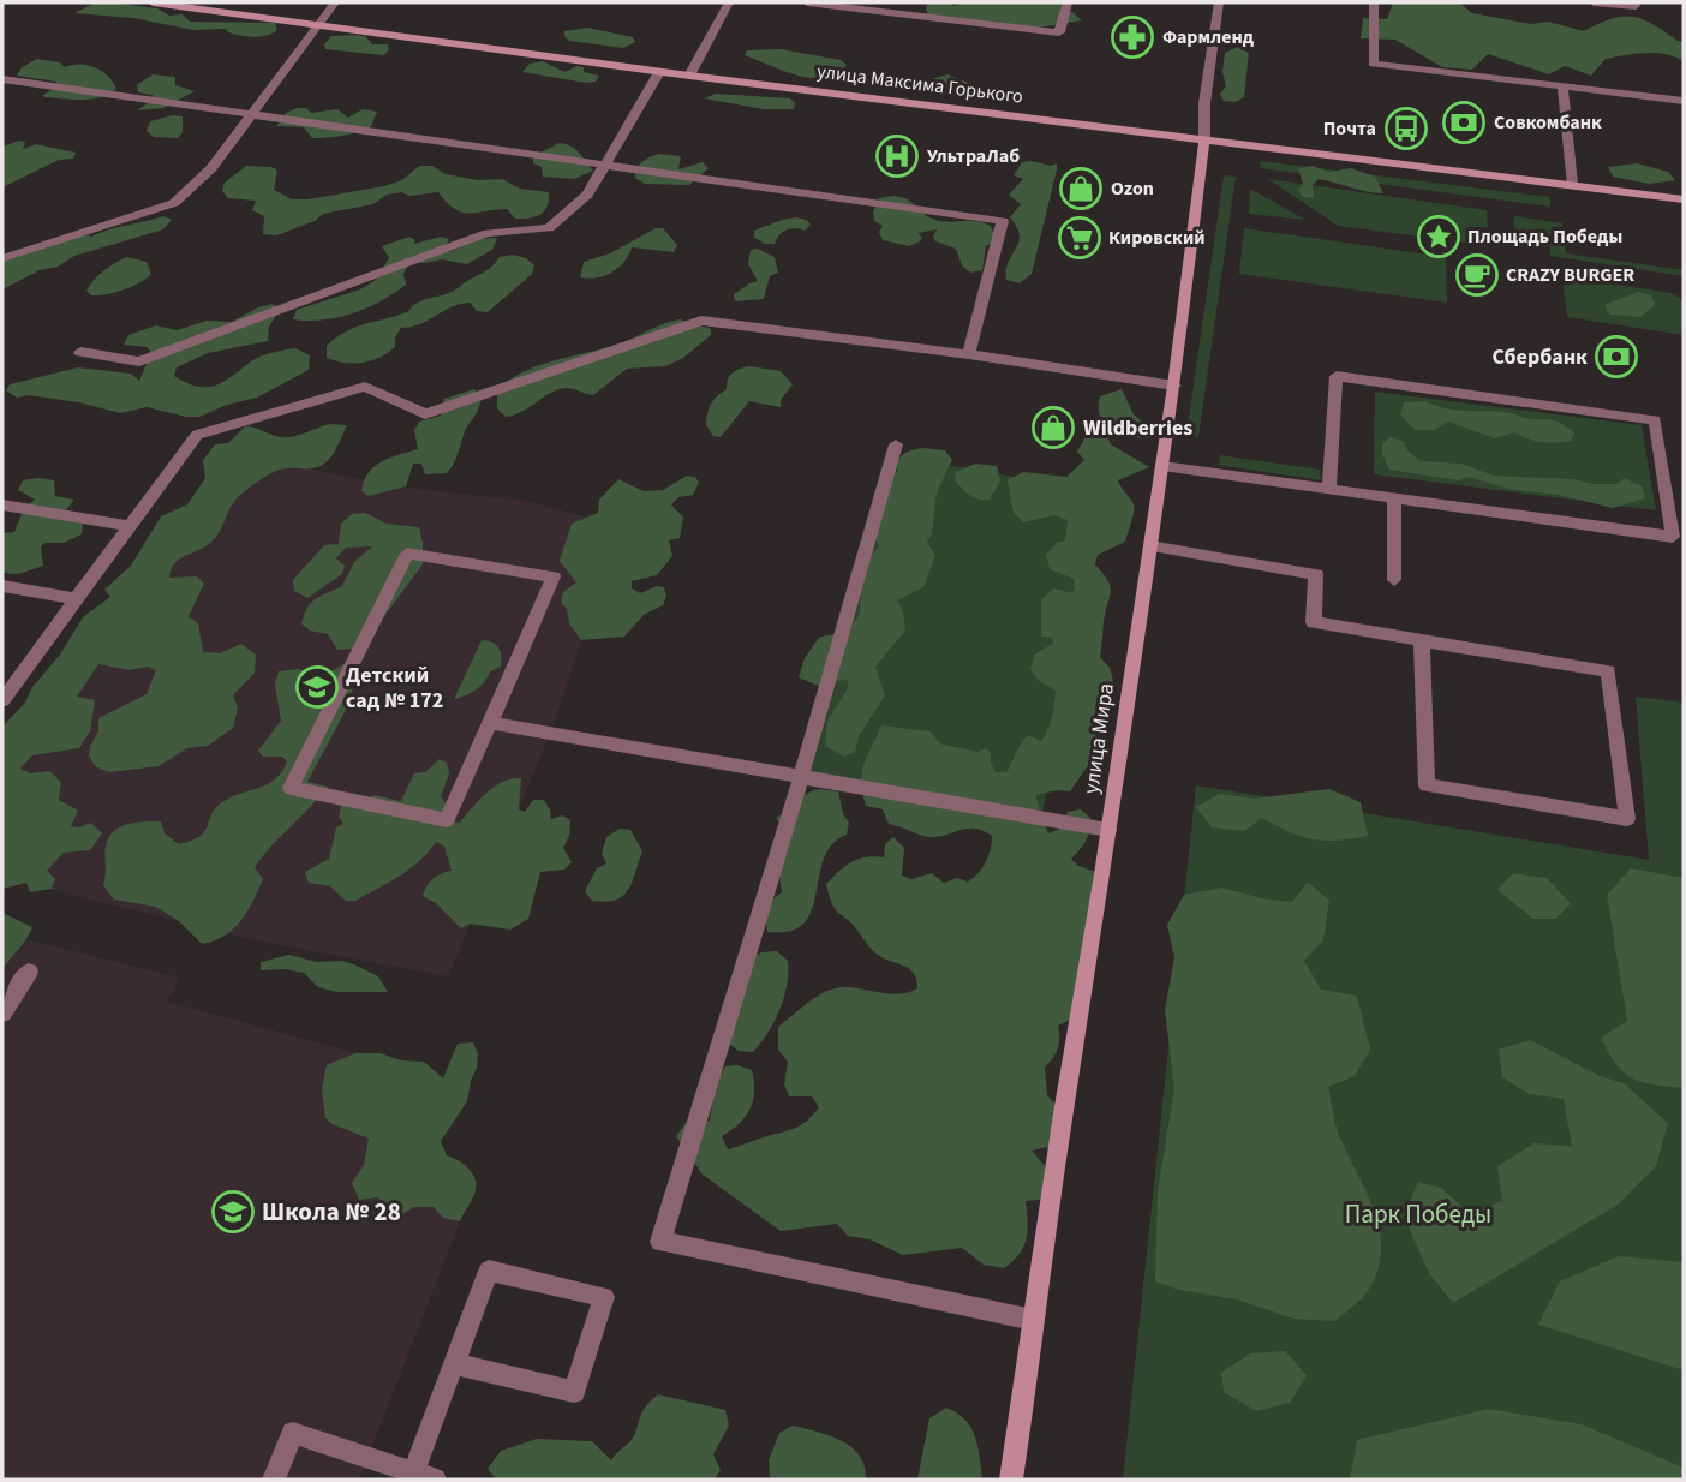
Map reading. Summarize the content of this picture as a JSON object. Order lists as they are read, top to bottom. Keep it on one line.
{"streets":{"main road":["улица Максима Горького","улица Мира"]},"crossings":[["улица Максима Горького","улица Мира"]],"parks":["Парк Победы"],"places":{"pharmacy":["Фармленд"],"bank":["Совкомбанк","Сбербанк"],"bus stop":["Почта"],"hospital":["УльтраЛаб"],"shop":["Ozon","Wildberries"],"place":["Площадь Победы"],"supermarket":["Кировский"],"cafe":["CRAZY BURGER"],"school or university":["Детский сад № 172","Школа № 28"]}}
